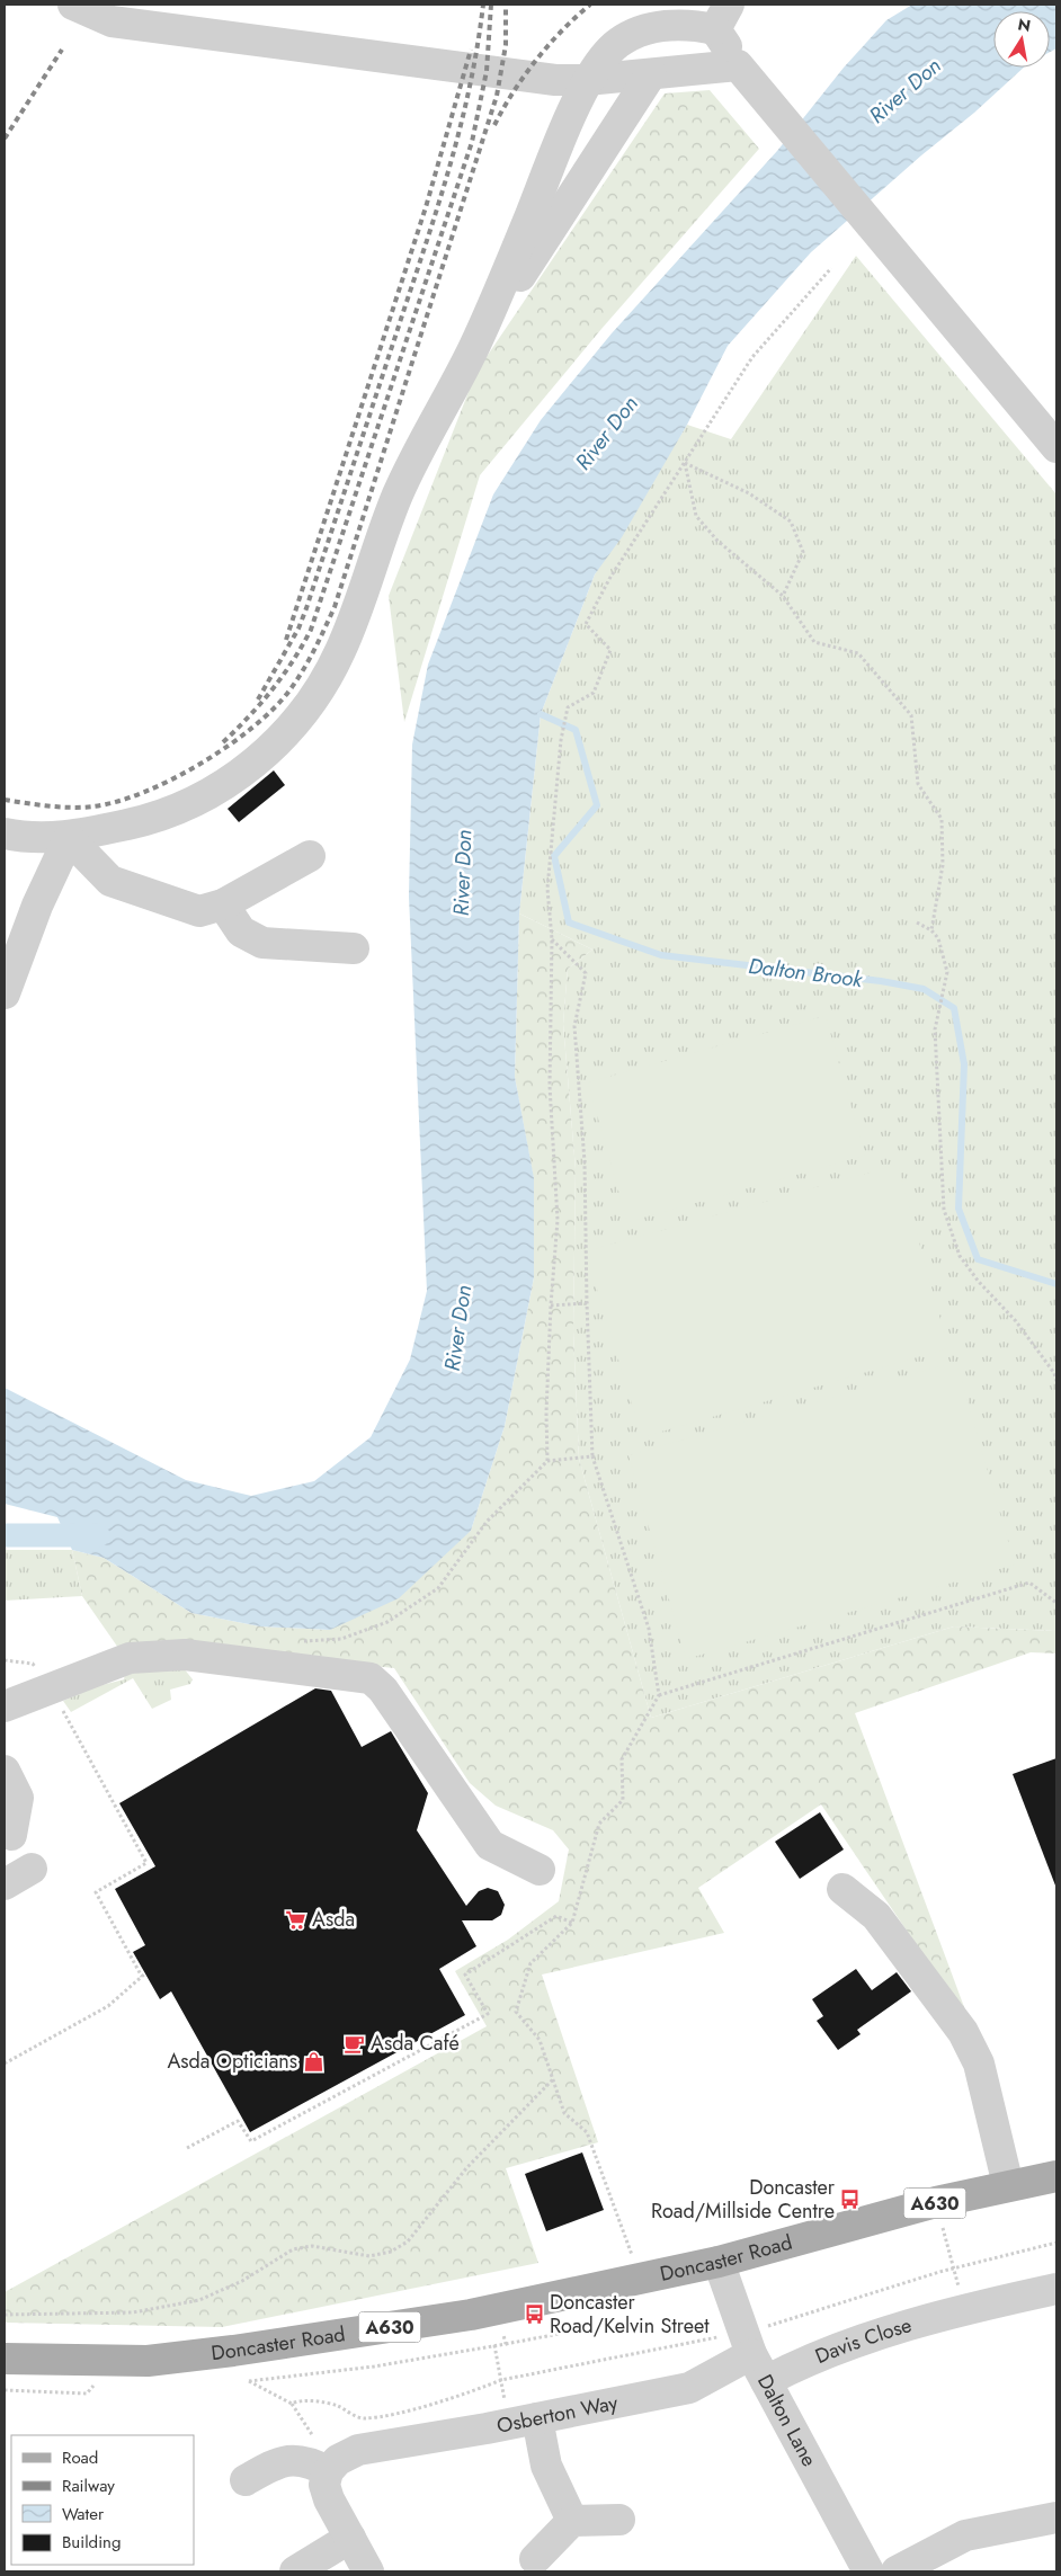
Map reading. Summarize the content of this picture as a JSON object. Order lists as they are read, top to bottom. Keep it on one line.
{"streets":{"main road":["A630","Doncaster Road"],"street":["Davis Close","Osberton Way","Dalton Lane"]},"crossings":[["Doncaster Road","Dalton Lane"],["Davis Close","Dalton Lane"],["Osberton Way","Dalton Lane"]],"water":["River Don","Dalton Brook"],"places":{"supermarket":["Asda"],"cafe":["Asda Café"],"shop":["Asda Opticians"],"bus stop":["Doncaster Road/Millside Centre","Doncaster Road/Kelvin Street"]},"legend":["Road","Railway","Water","Building"],"north":"top"}
